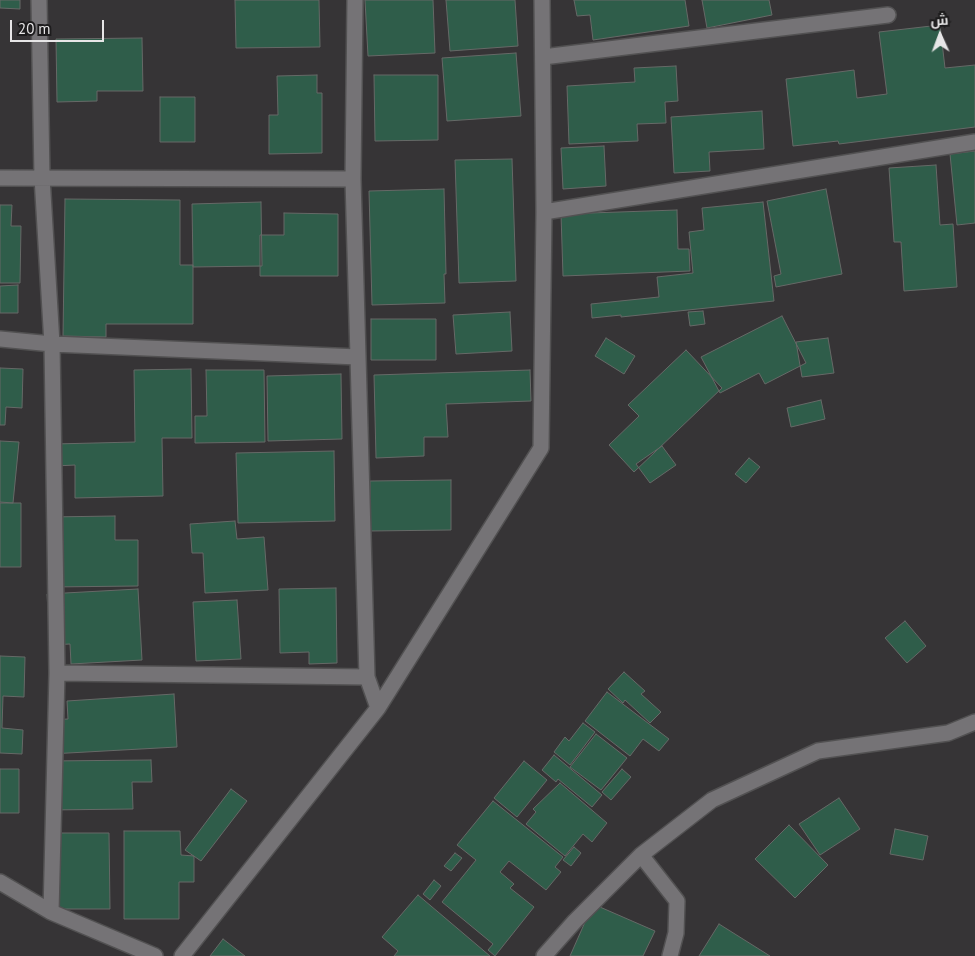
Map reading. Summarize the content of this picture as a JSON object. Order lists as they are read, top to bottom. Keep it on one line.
{"scale_bar":"20 m","north":"top"}
